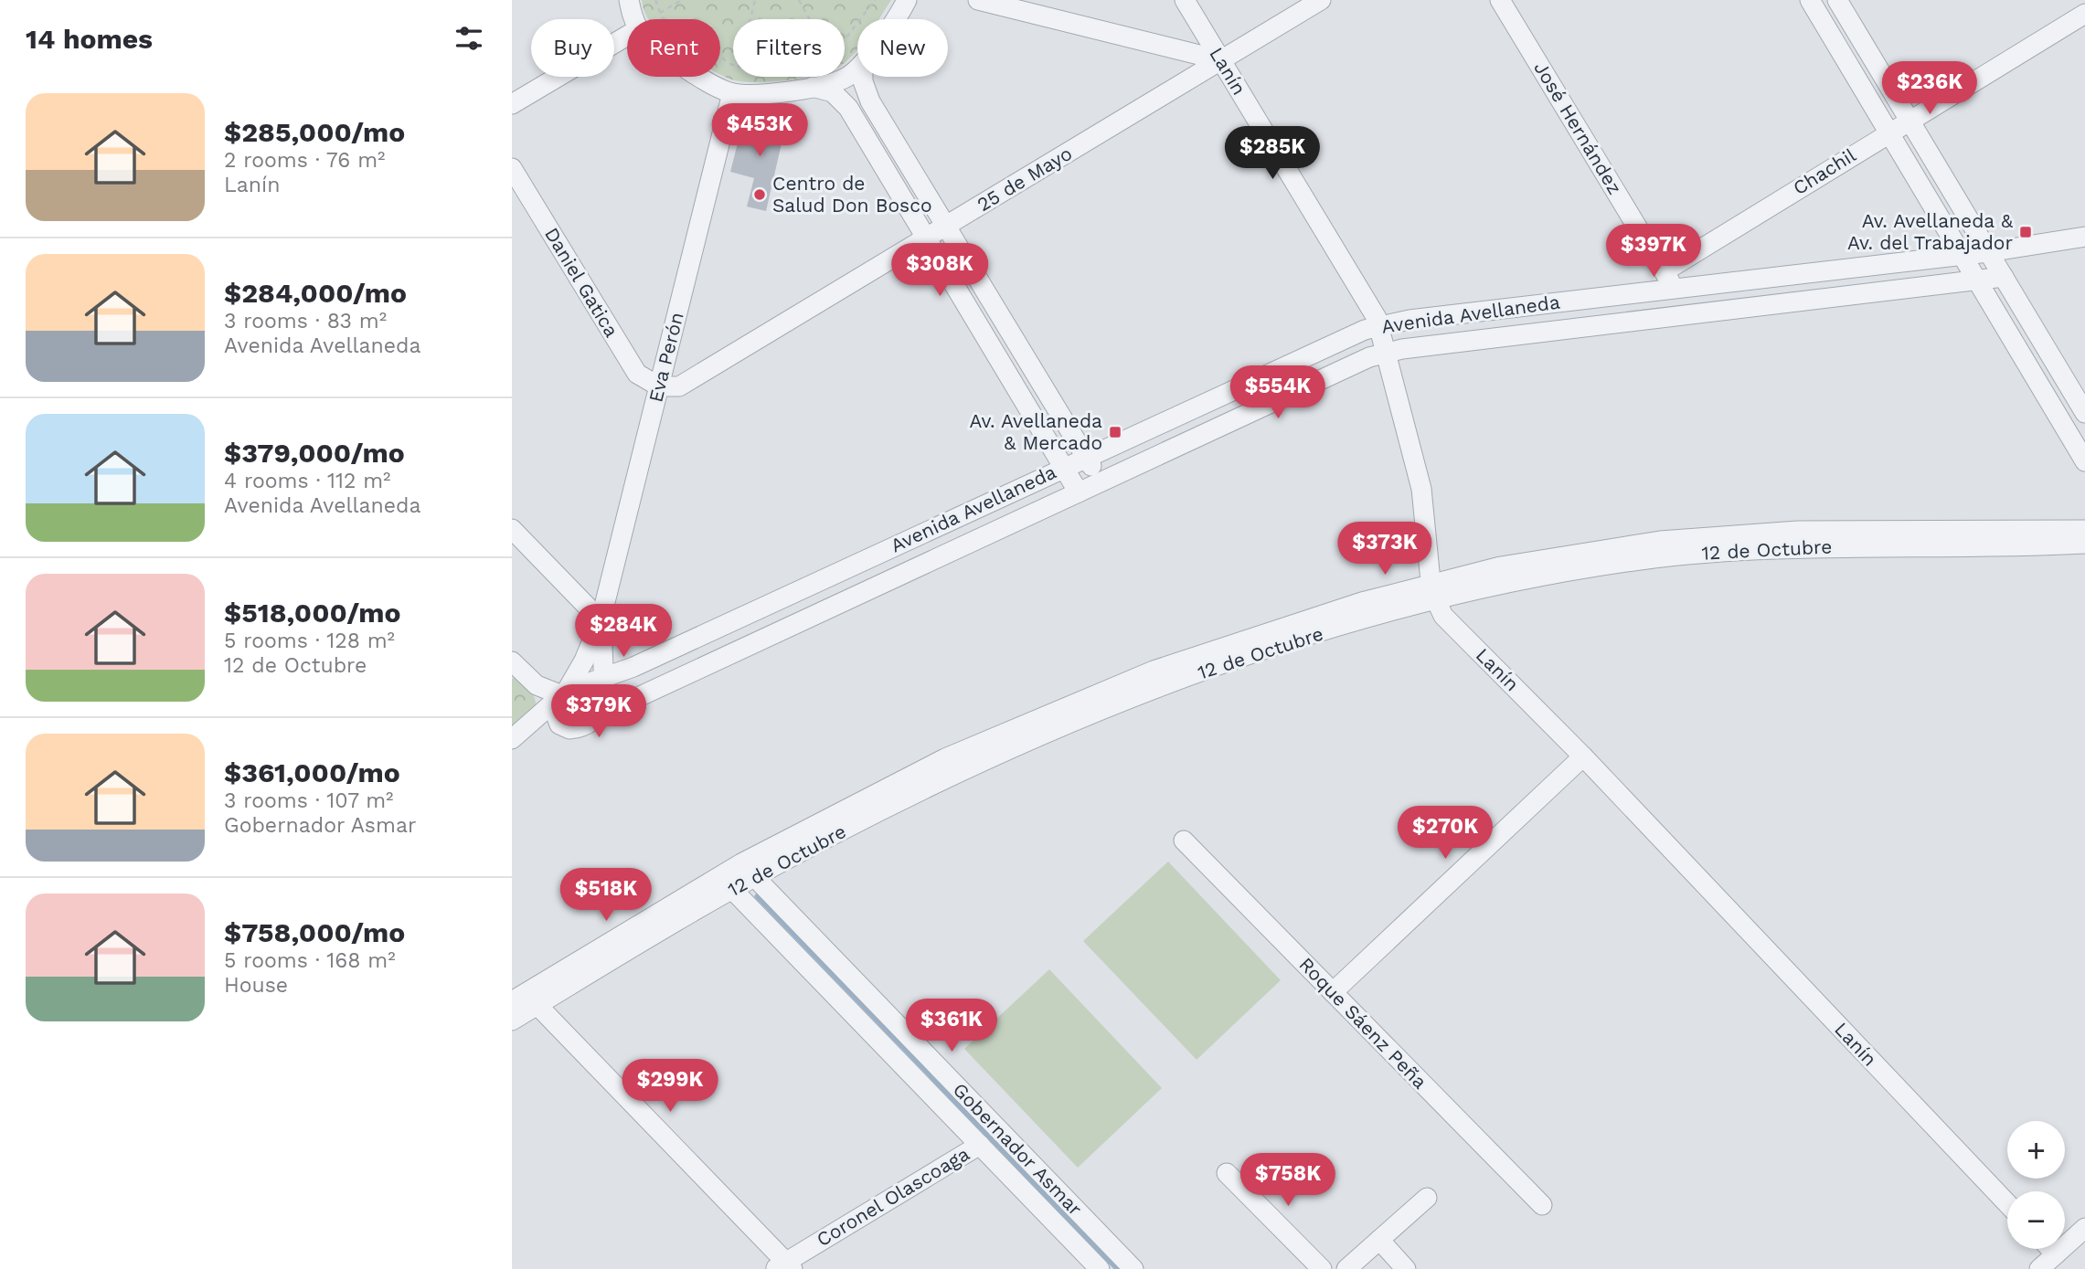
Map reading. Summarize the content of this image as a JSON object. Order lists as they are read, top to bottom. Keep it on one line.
{"streets":{"street":["Lanín","José Hernández","Chachil","25 de Mayo","Daniel Gatica","Avenida Avellaneda","Eva Perón","12 de Octubre","Roque Sáenz Peña","Gobernador Asmar","Coronel Olascoaga"]},"crossings":[["Lanín","25 de Mayo"],["Lanín","Avenida Avellaneda"],["Lanín","12 de Octubre"],["José Hernández","Chachil"],["José Hernández","Avenida Avellaneda"],["25 de Mayo","Daniel Gatica"],["25 de Mayo","Eva Perón"],["Daniel Gatica","Eva Perón"],["Avenida Avellaneda","Eva Perón"],["12 de Octubre","Gobernador Asmar"],["Gobernador Asmar","Coronel Olascoaga"]],"places":{"other":["Centro de Salud Don Bosco"],"transit":["Av. Avellaneda & Av. del Trabajador","Av. Avellaneda & Mercado"]},"page":{"heading":"14 homes","chip":["Buy","Rent","Filters","New"],"price":["$236K","$453K","$285K","$397K","$308K","$554K","$373K","$284K","$379K","$270K","$518K","$361K","$299K","$758K"],"list":[{"name":"$285,000/mo","note":"2 rooms · 76 m² · Lanín"},{"name":"$284,000/mo","note":"3 rooms · 83 m² · Avenida Avellaneda"},{"name":"$379,000/mo","note":"4 rooms · 112 m² · Avenida Avellaneda"},{"name":"$518,000/mo","note":"5 rooms · 128 m² · 12 de Octubre"},{"name":"$361,000/mo","note":"3 rooms · 107 m² · Gobernador Asmar"},{"name":"$758,000/mo","note":"5 rooms · 168 m² · House"}],"map_buttons":["+","−"]}}
